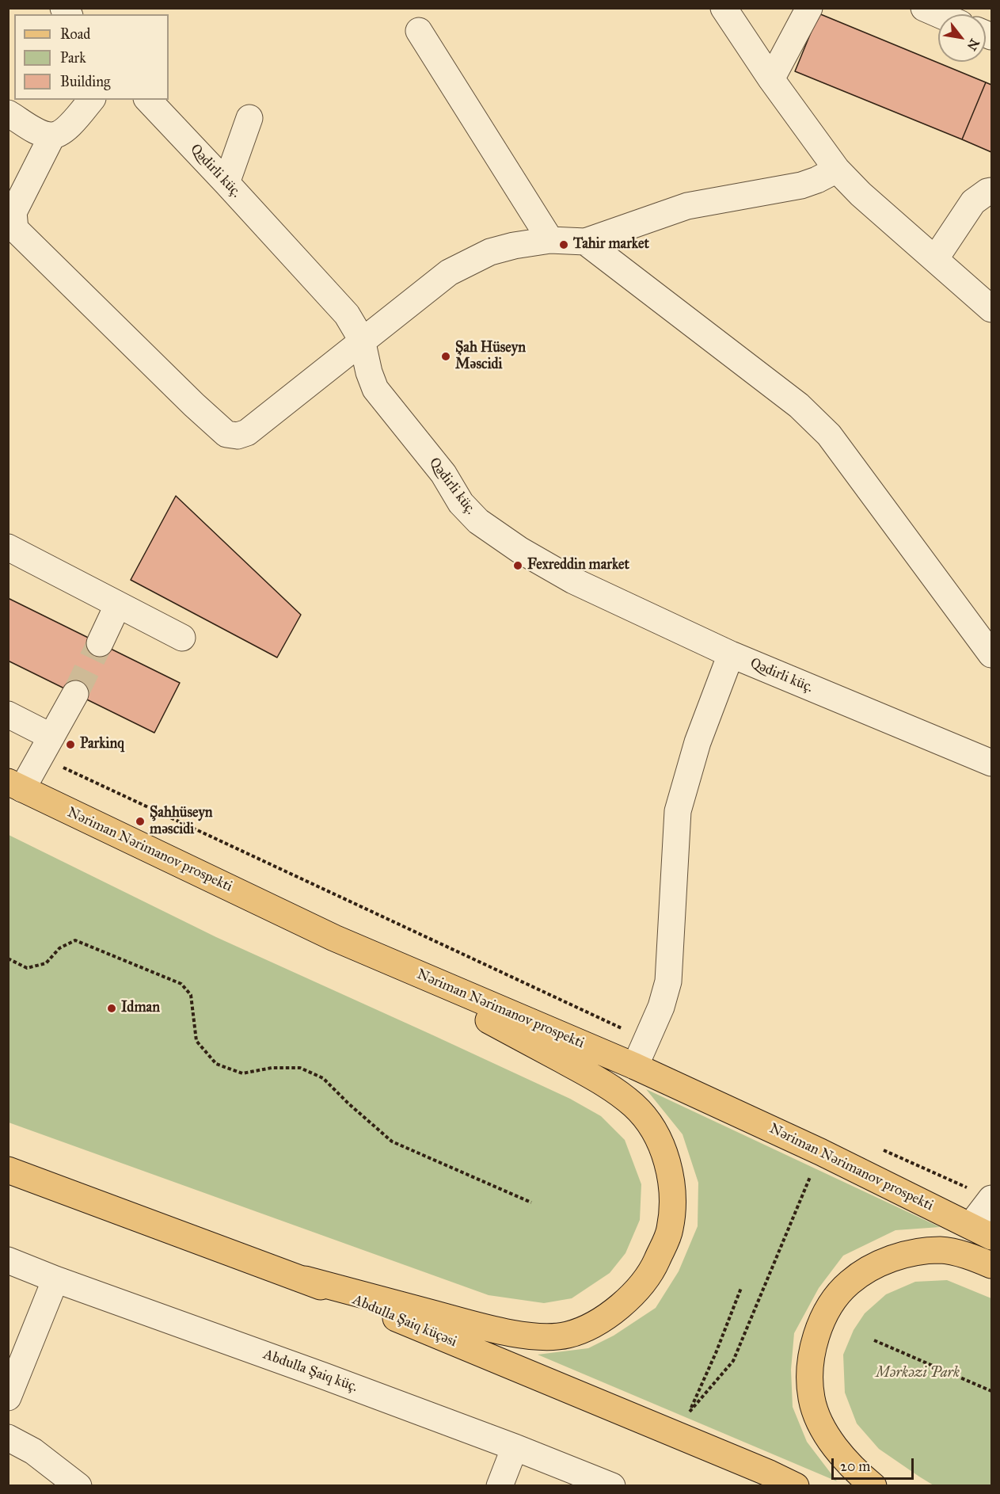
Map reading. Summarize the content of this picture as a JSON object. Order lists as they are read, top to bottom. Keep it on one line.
{"streets":{"main road":["Nəriman Nərimanov prospekti","Abdulla Şaiq küçəsi"],"street":["Qədirli küç.","Abdulla Şaiq küç."]},"parks":["Mərkəzi Park"],"places":["Tahir market","Şah Hüseyn Məscidi","Fexreddin market","Parkinq","Şahhüseyn məscidi","Idman"],"legend":["Road","Park","Building"],"scale_bar":"20 m","north":"bottom right"}
